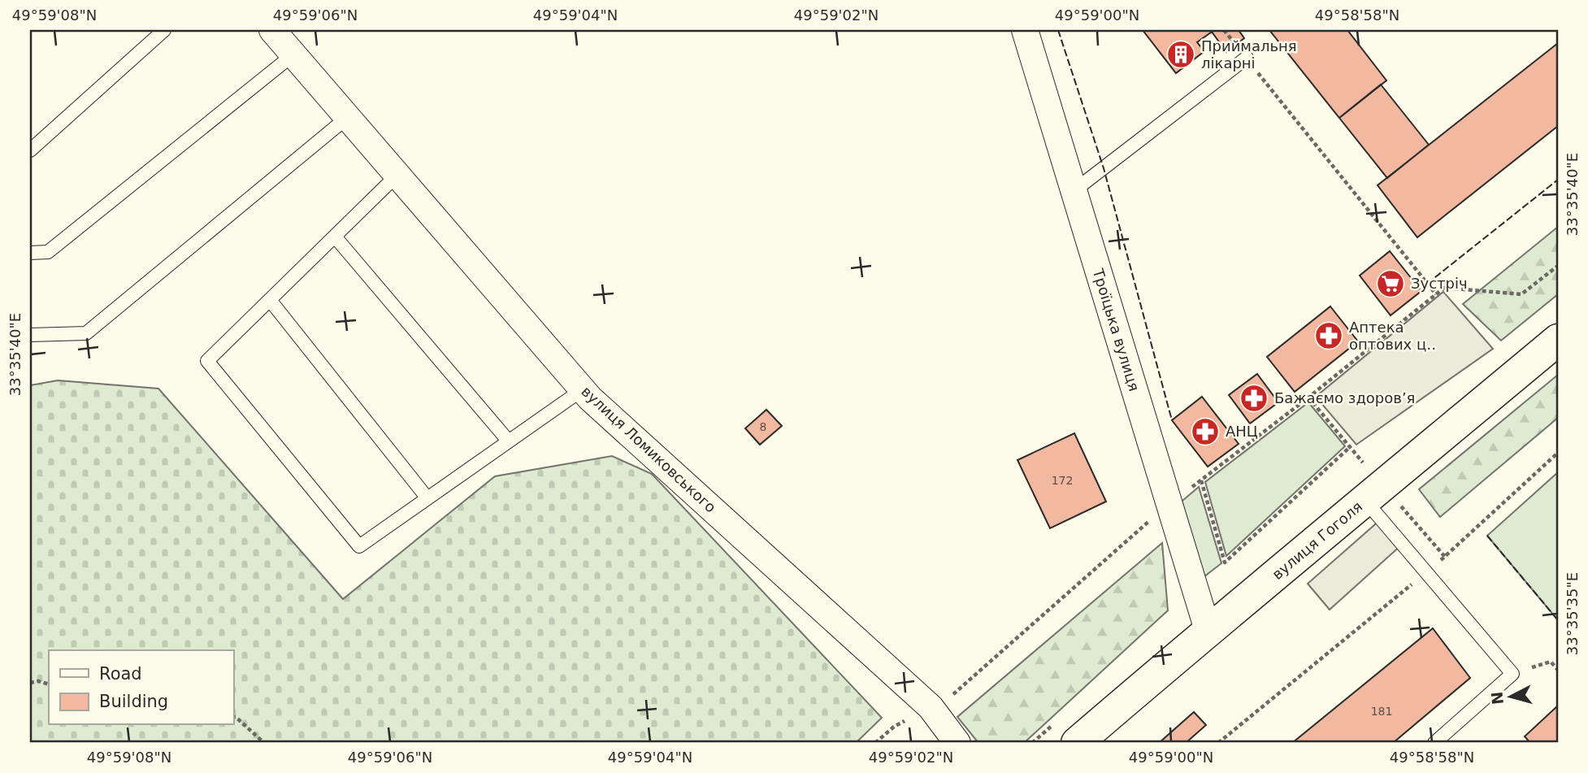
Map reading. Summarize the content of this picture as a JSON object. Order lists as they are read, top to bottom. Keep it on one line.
{"streets":{"street":["Троїцька вулиця","вулиця Ломиковського","вулиця Гоголя"]},"crossings":[["Троїцька вулиця","вулиця Гоголя"]],"places":{"building":["Приймальня лікарні"],"supermarket":["Зустріч"],"pharmacy":["Аптека оптових ц‥","Бажаємо здоровʼя","АНЦ"]},"house_numbers":["8","172","181"],"legend":["Road","Building"],"north":"left","coordinates":["49°59'08\"N","49°59'06\"N","49°59'04\"N","49°59'02\"N","49°59'00\"N","49°58'58\"N","33°35'40\"E","33°35'35\"E"]}
